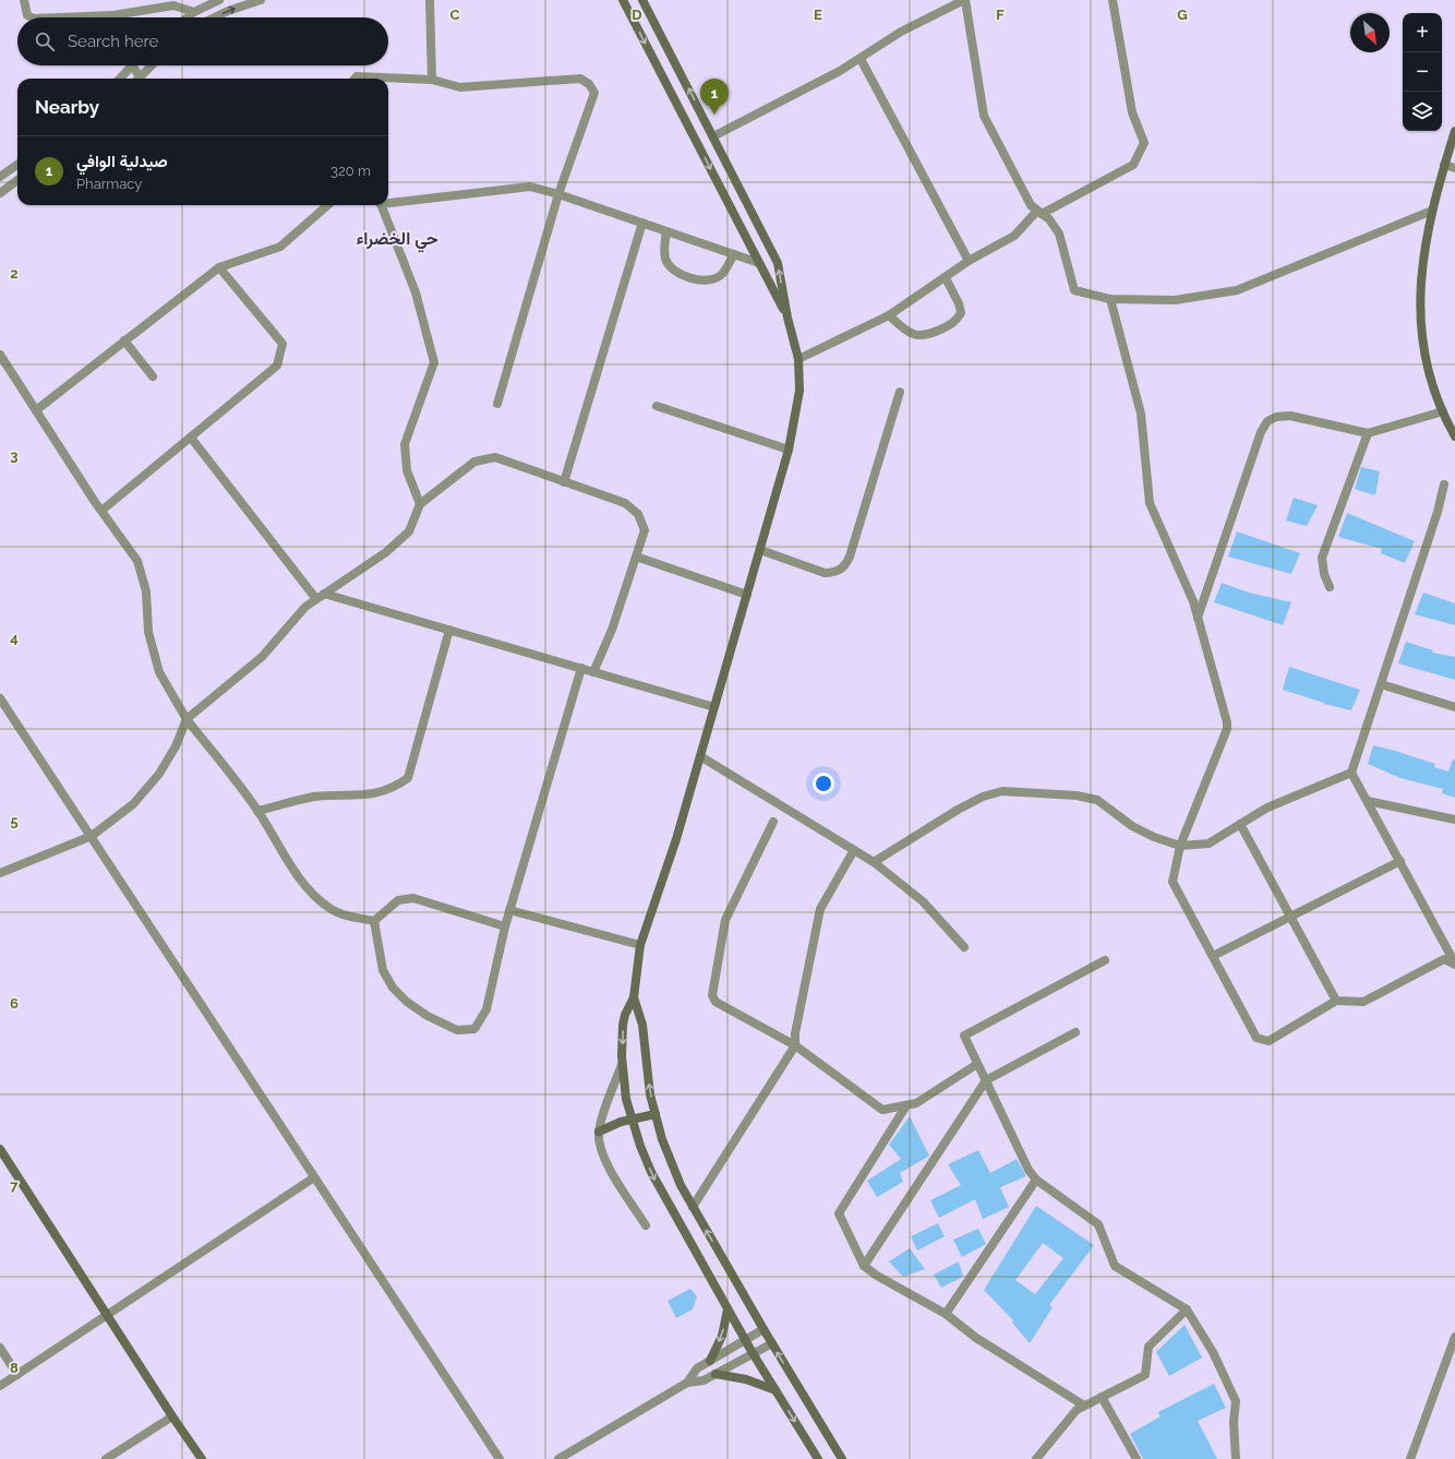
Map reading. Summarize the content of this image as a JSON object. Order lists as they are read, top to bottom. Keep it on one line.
{"districts":["حي الخضراء"],"north":"bottom right","page":{"map_buttons":["+","−"],"search":"Search here","pins":"1","heading":"Nearby","list":[{"mark":"1","name":"صيدلية الوافي","note":"Pharmacy","value":"320 m"}]},"grid":{"columns":["C","D","E","F","G"],"rows":["2","3","4","5","6","7","8"]}}
